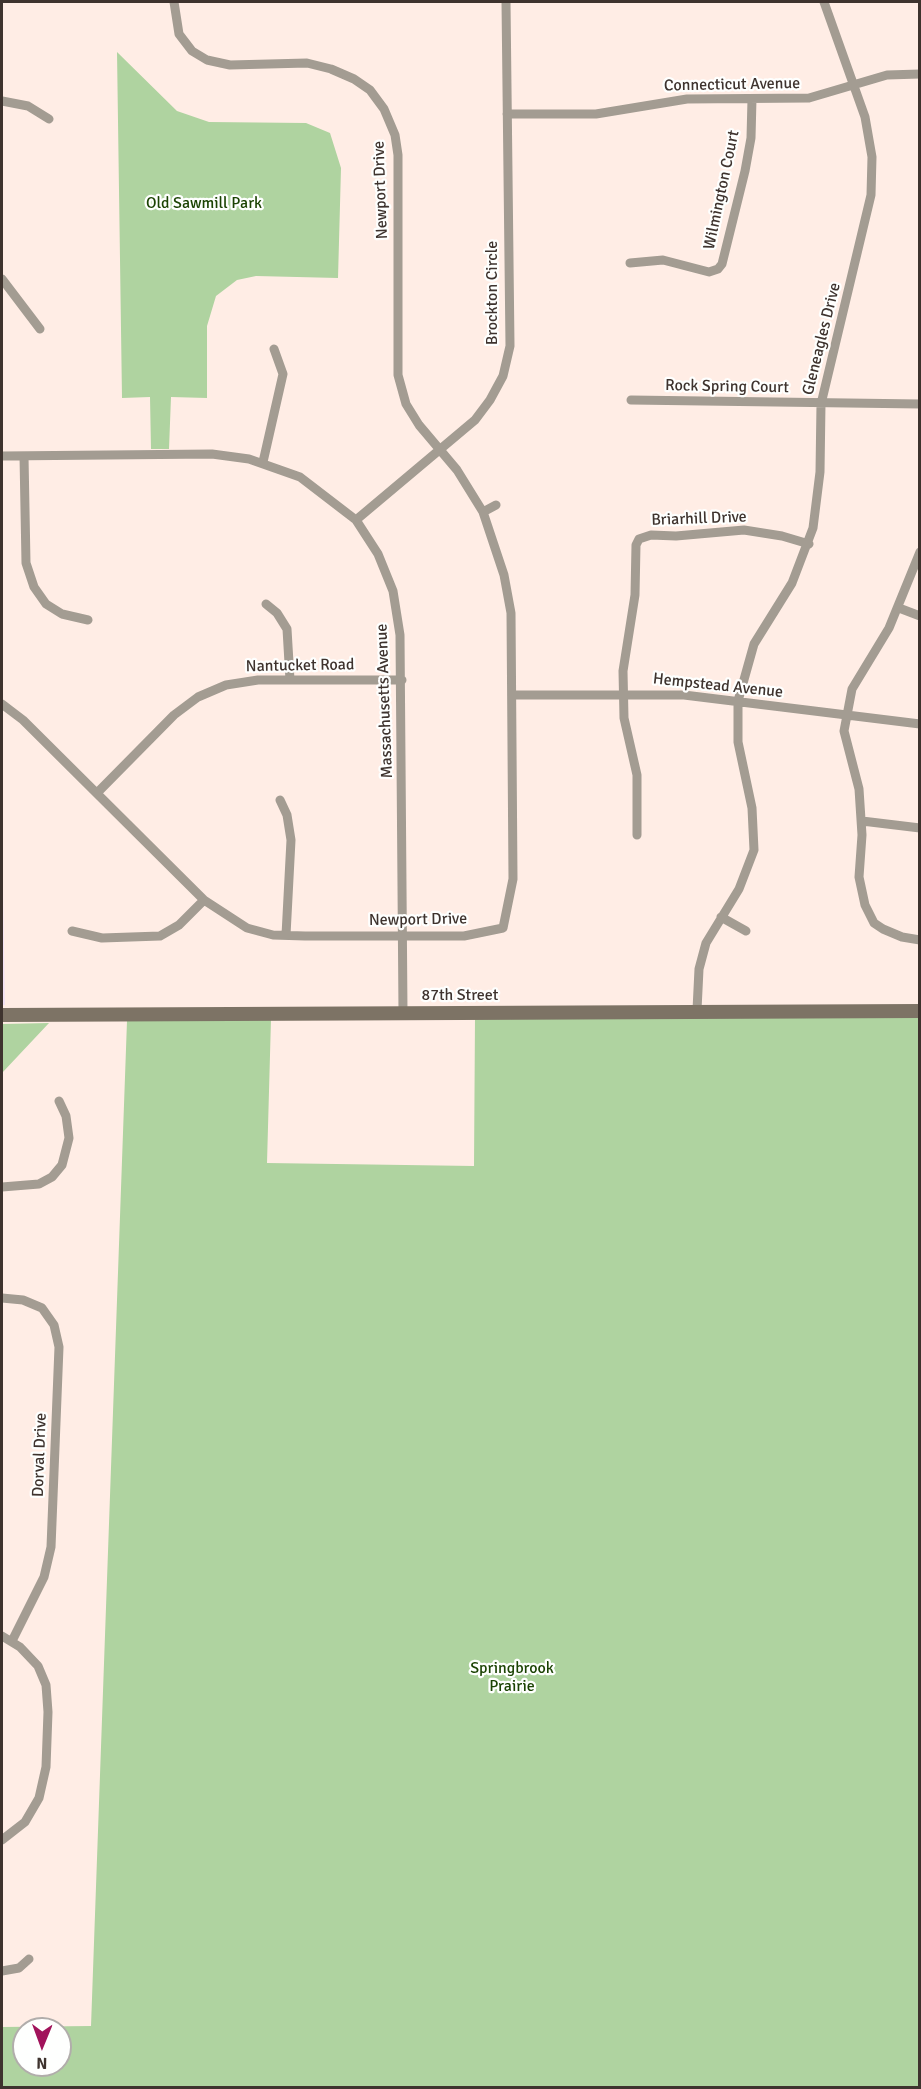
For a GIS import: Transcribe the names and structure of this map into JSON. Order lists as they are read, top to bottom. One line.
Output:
{"streets":{"street":["Connecticut Avenue","Newport Drive","Wilmington Court","Brockton Circle","Gleneagles Drive","Rock Spring Court","Briarhill Drive","Nantucket Road","Hempstead Avenue","Massachusetts Avenue","87th Street","Dorval Drive"]},"crossings":[["Connecticut Avenue","Wilmington Court"],["Connecticut Avenue","Brockton Circle"],["Connecticut Avenue","Gleneagles Drive"],["Newport Drive","Brockton Circle"],["Newport Drive","Nantucket Road"],["Newport Drive","Hempstead Avenue"],["Newport Drive","Massachusetts Avenue"],["Brockton Circle","Massachusetts Avenue"],["Gleneagles Drive","Rock Spring Court"],["Gleneagles Drive","Briarhill Drive"],["Gleneagles Drive","Hempstead Avenue"],["Gleneagles Drive","87th Street"],["Briarhill Drive","Hempstead Avenue"],["Nantucket Road","Massachusetts Avenue"],["Massachusetts Avenue","87th Street"]],"parks":["Old Sawmill Park","Springbrook Prairie"],"north":"bottom"}
